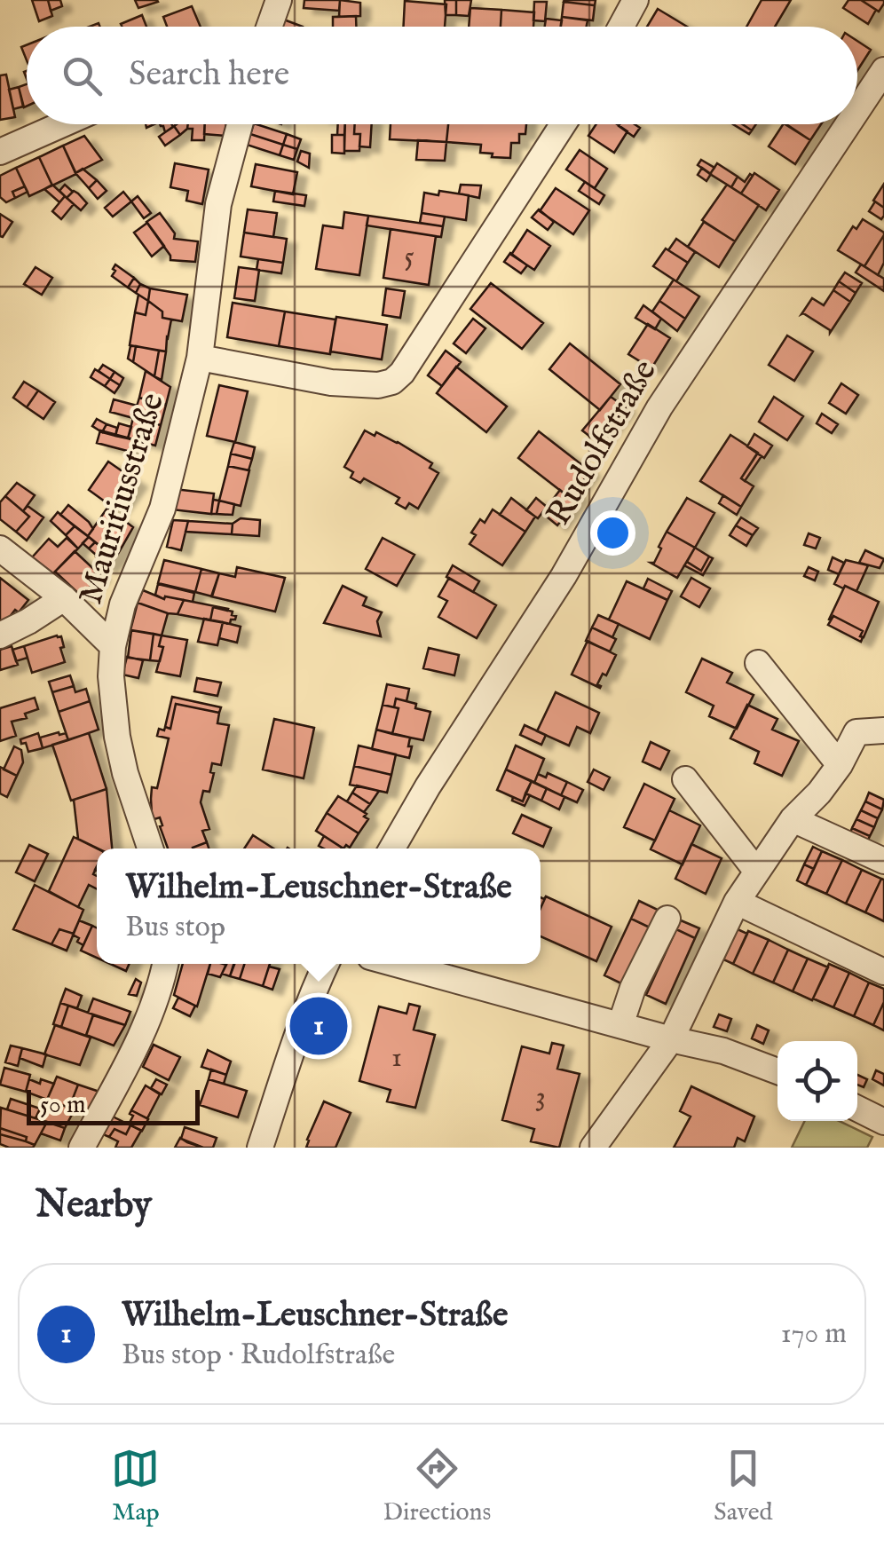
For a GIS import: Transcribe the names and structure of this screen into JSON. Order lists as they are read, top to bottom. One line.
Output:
{"streets":{"street":["Rudolfstraße","Mauritiusstraße"]},"house_numbers":["5","1","3"],"scale_bar":"50 m","page":{"search":"Search here","popup":["Wilhelm-Leuschner-Straße","Bus stop"],"pins":"1","scale":"50 m","heading":"Nearby","list":[{"mark":"1","name":"Wilhelm-Leuschner-Straße","note":"Bus stop · Rudolfstraße","value":"170 m"}],"nav":["Map","Directions","Saved"]}}
